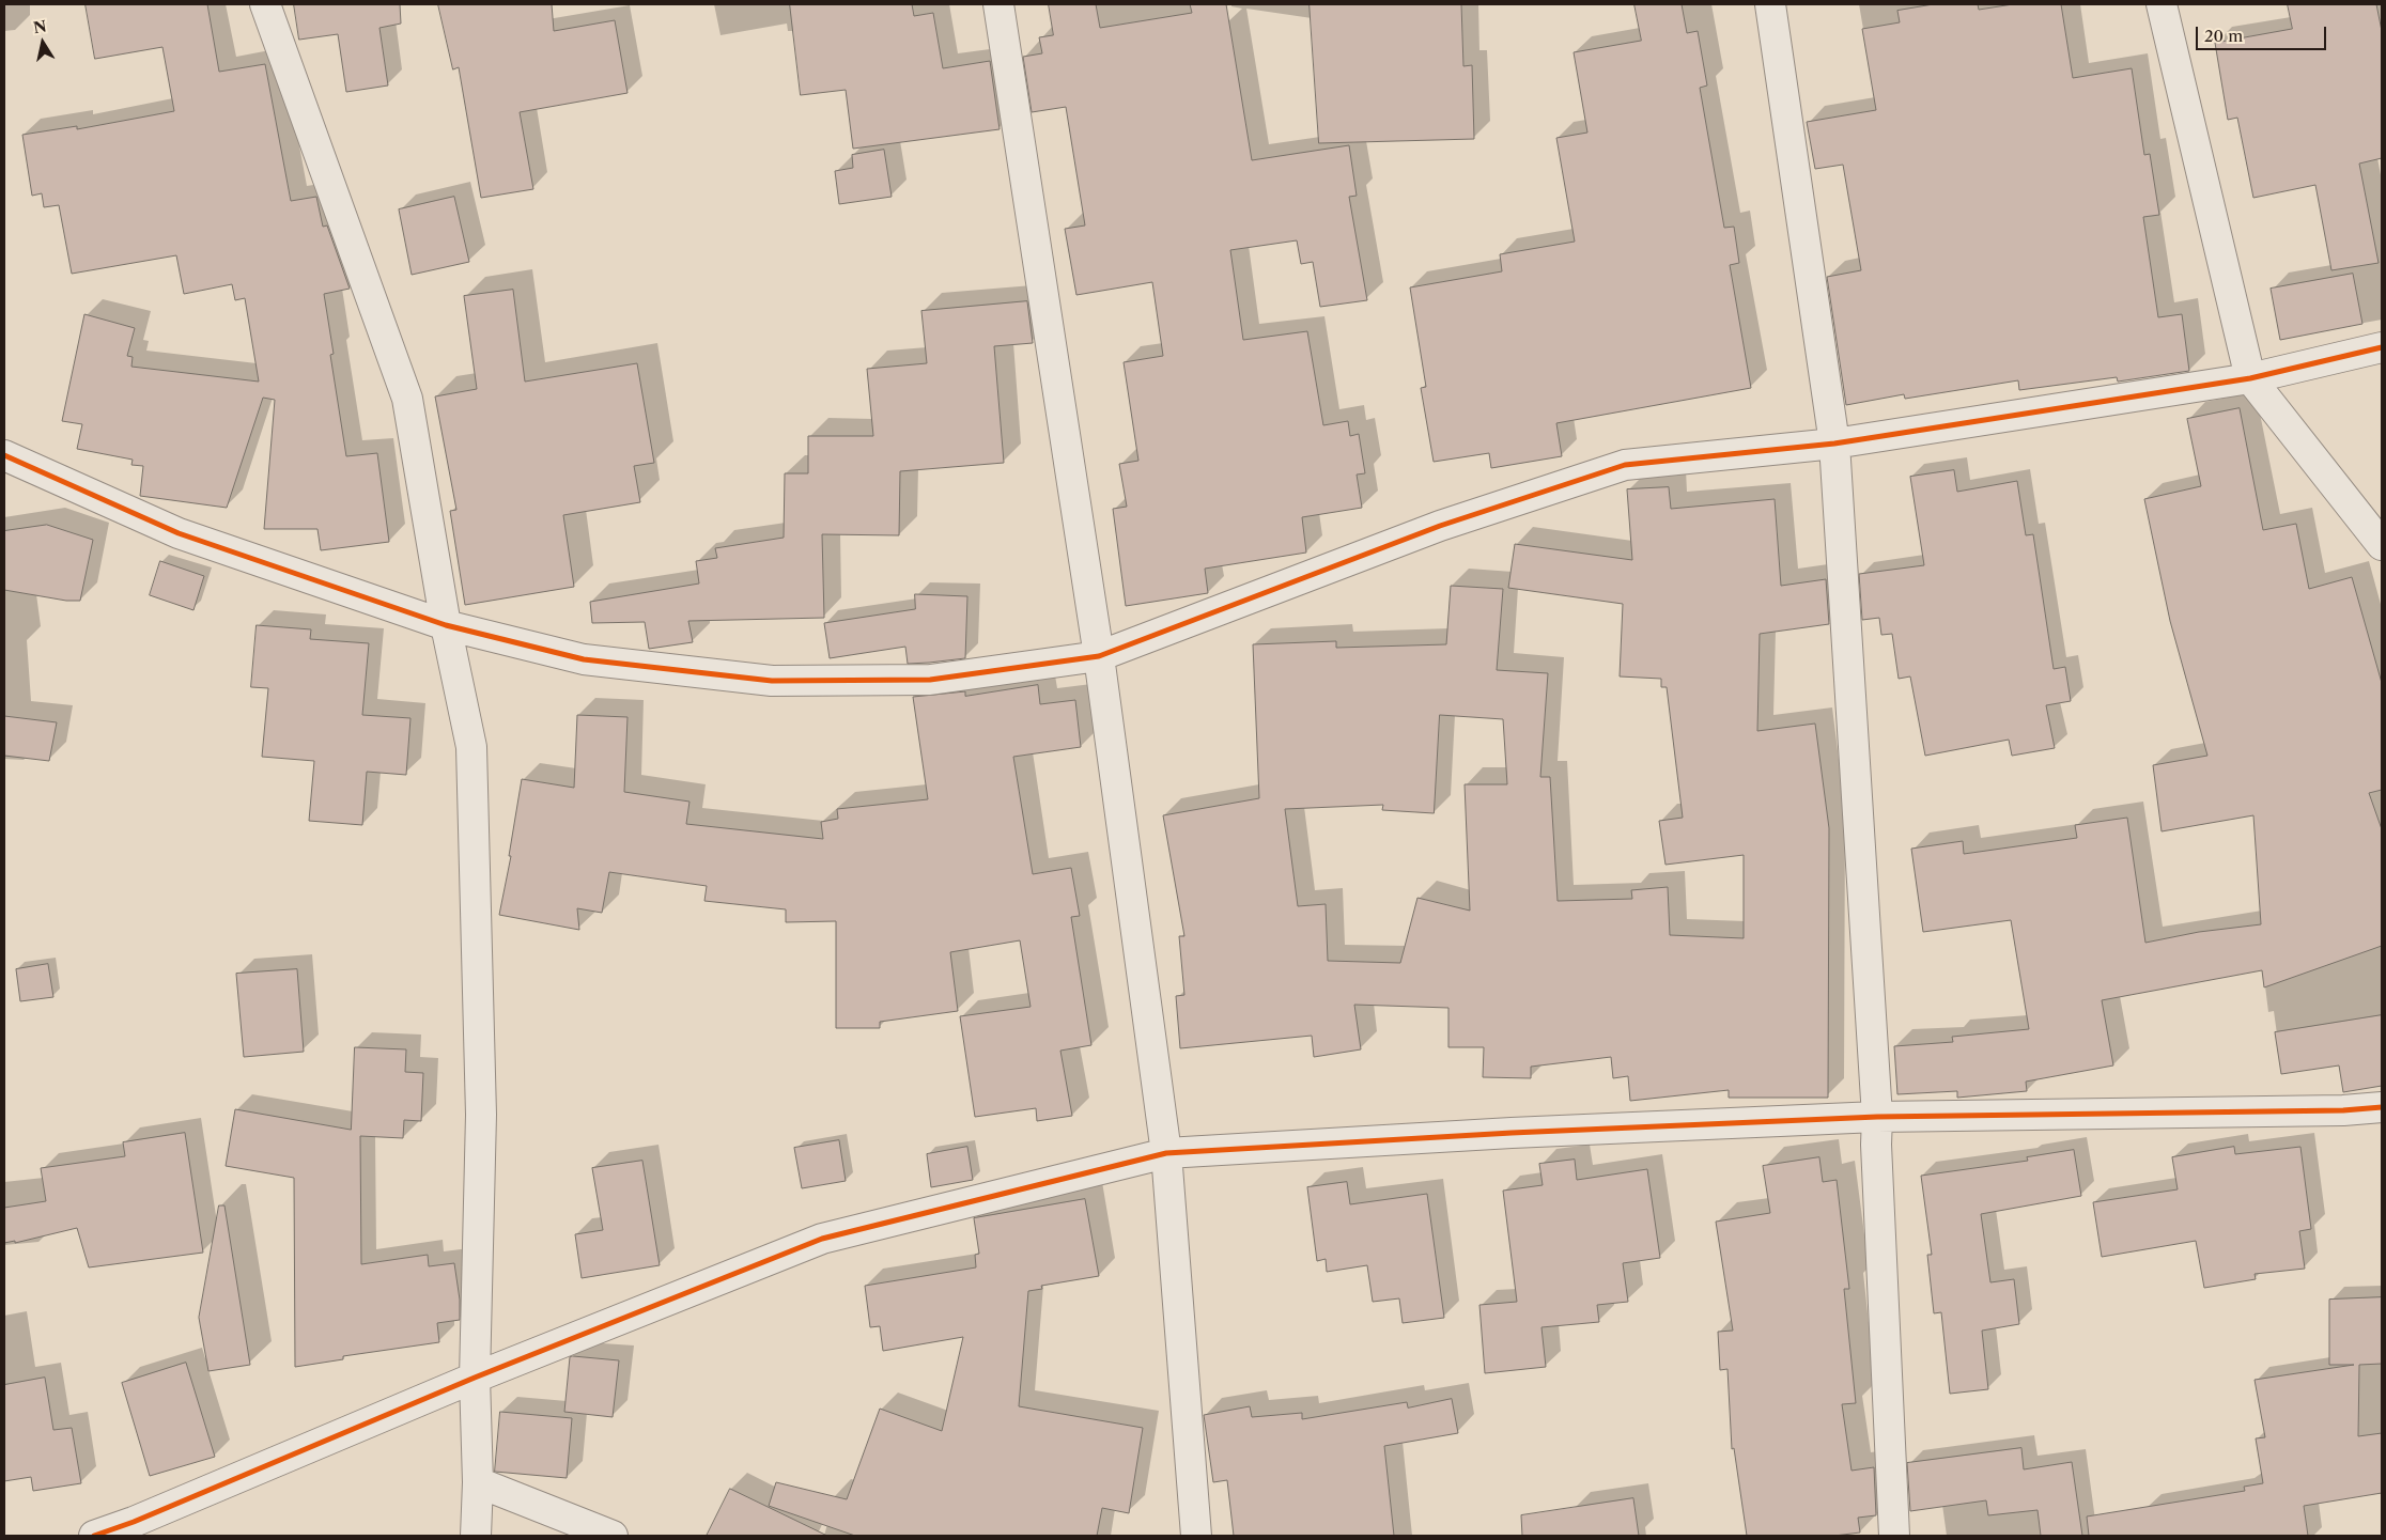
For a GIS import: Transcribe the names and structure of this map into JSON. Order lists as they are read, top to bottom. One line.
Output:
{"scale_bar":"20 m","north":"top"}
